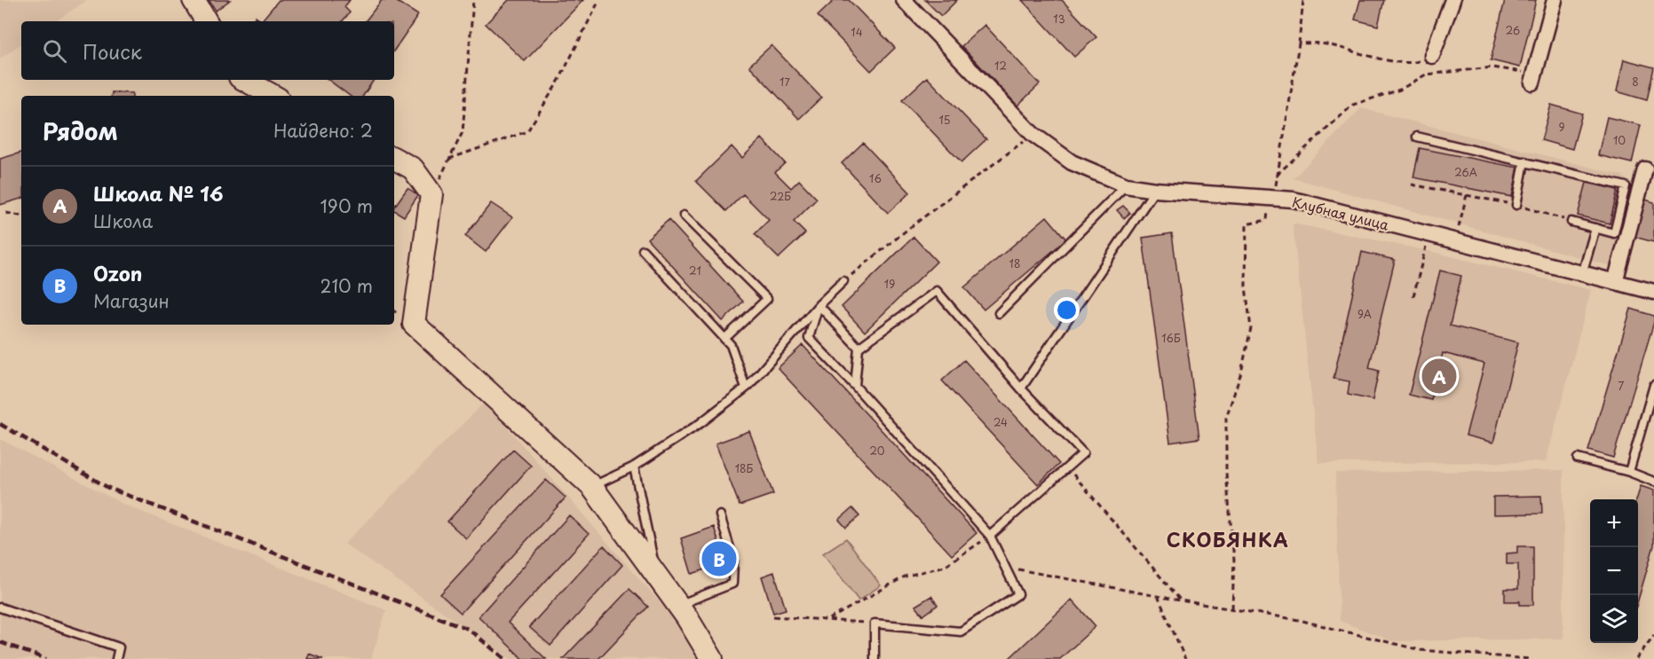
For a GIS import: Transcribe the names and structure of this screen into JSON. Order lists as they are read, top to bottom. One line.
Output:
{"streets":{"street":["Клубная улица"]},"districts":["СКОБЯНКА"],"house_numbers":["13","26","14","12","17","8","15","9","10","26А","16","22Б","18","21","19","9А","16Б","7","24","20","18Б"],"page":{"search":"Поиск","heading":["Рядом","Найдено: 2"],"list":[{"mark":"A","name":"Школа № 16","note":"Школа","value":"190 m"},{"mark":"B","name":"Ozon","note":"Магазин","value":"210 m"}],"pins":["A","B"],"map_buttons":["+","−"]}}
